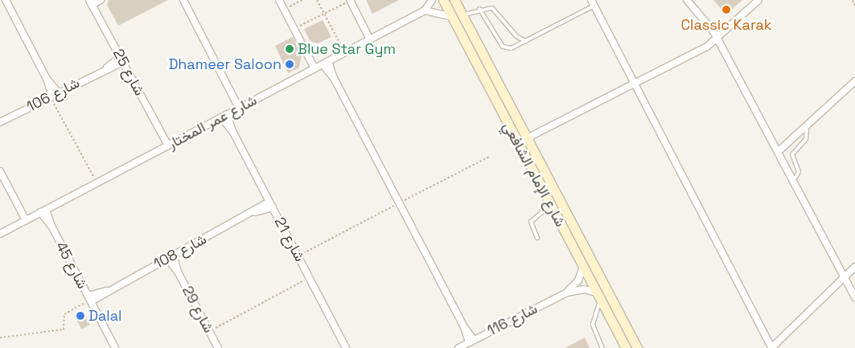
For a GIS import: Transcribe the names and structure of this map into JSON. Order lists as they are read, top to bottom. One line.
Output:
{"streets":{"street":["شارع 25","شارع 106","شارع عمر المختار","شارع الإمام الشافعي","شارع 21","شارع 108","شارع 45","شارع 29","شارع 116"]},"crossings":[["شارع 25","شارع 106"],["شارع 25","شارع عمر المختار"],["شارع عمر المختار","شارع 21"],["شارع عمر المختار","شارع 45"],["شارع الإمام الشافعي","شارع 116"],["شارع 21","شارع 108"],["شارع 108","شارع 45"],["شارع 108","شارع 29"]],"places":["Classic Karak","Blue Star Gym","Dhameer Saloon","Dalal"]}
